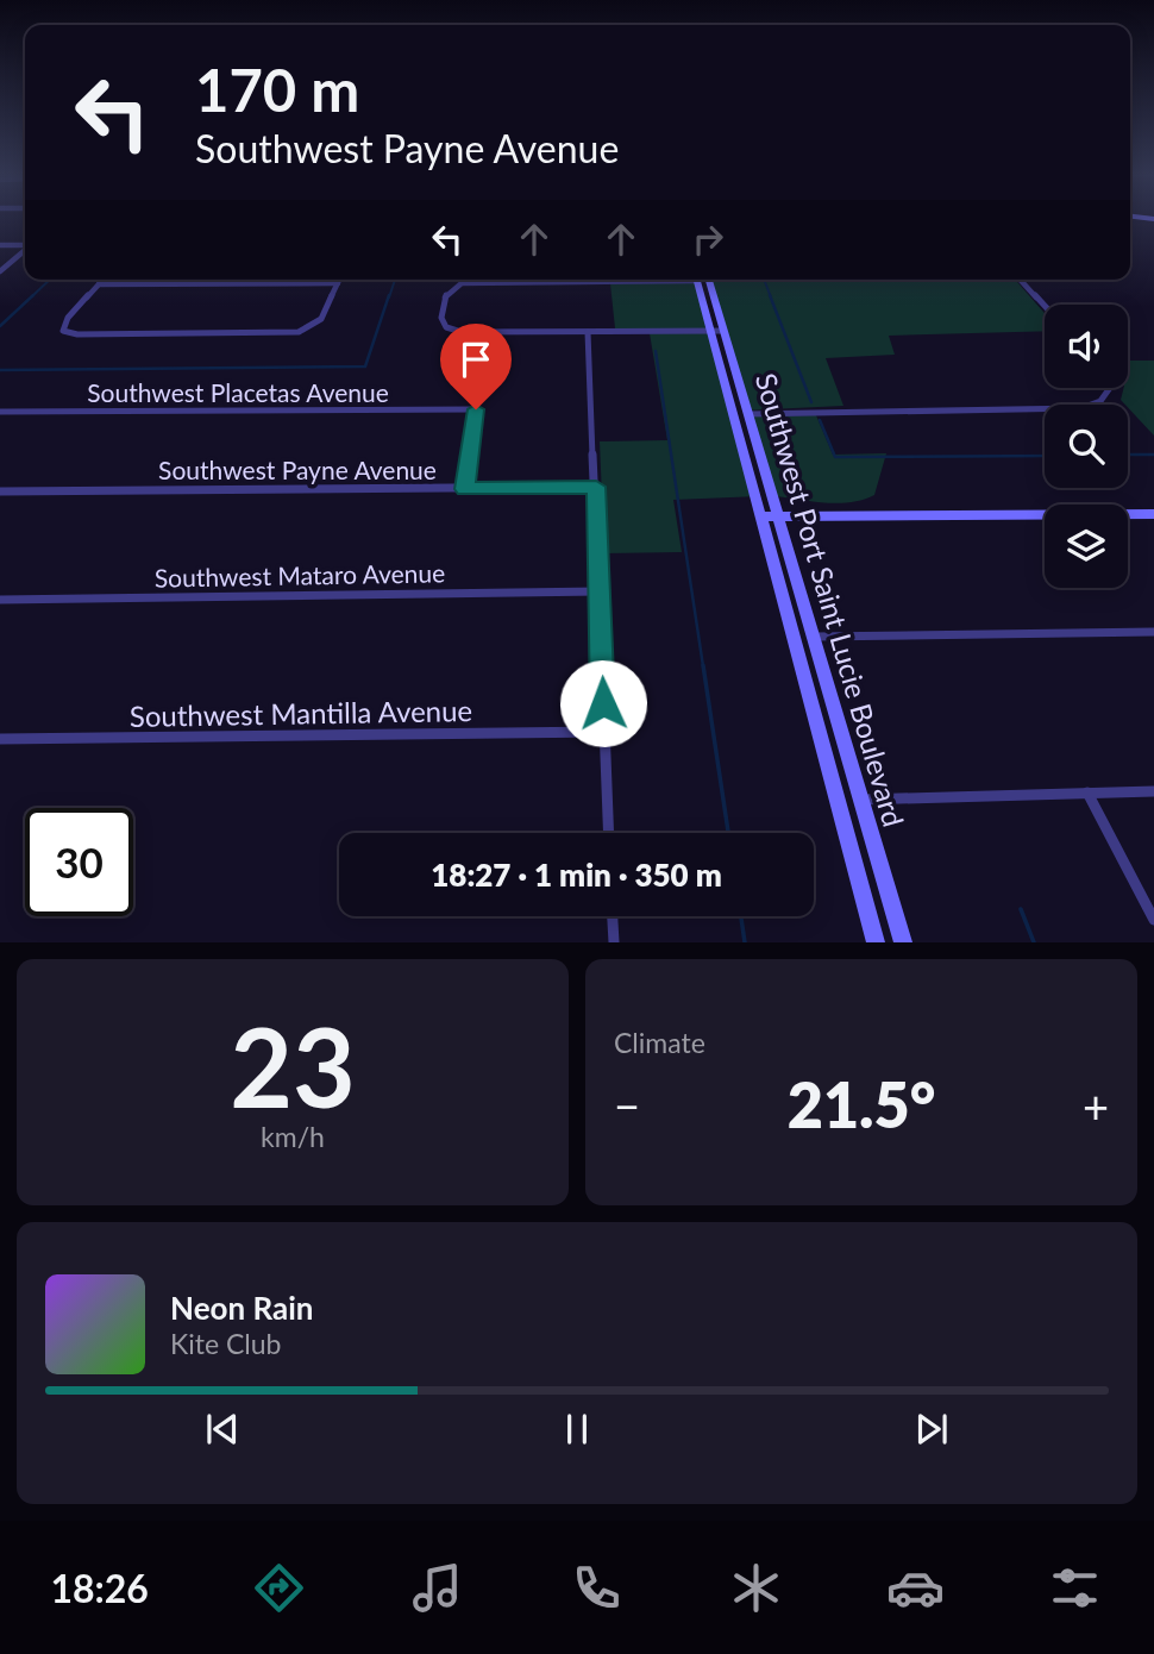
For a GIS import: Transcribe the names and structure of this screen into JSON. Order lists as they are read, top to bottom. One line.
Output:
{"streets":{"main road":["Southwest Port Saint Lucie Boulevard"],"street":["Southwest Placetas Avenue","Southwest Payne Avenue","Southwest Mataro Avenue","Southwest Mantilla Avenue"]},"page":{"turn":["170 m","Southwest Payne Avenue"],"limit":"30","trip":"18:27 · 1 min · 350 m","tile":[["23","km/h"],"Climate"],"heat":["−","21.5°","+"],"song":["Neon Rain","Kite Club"],"tabs":"18:26"}}
